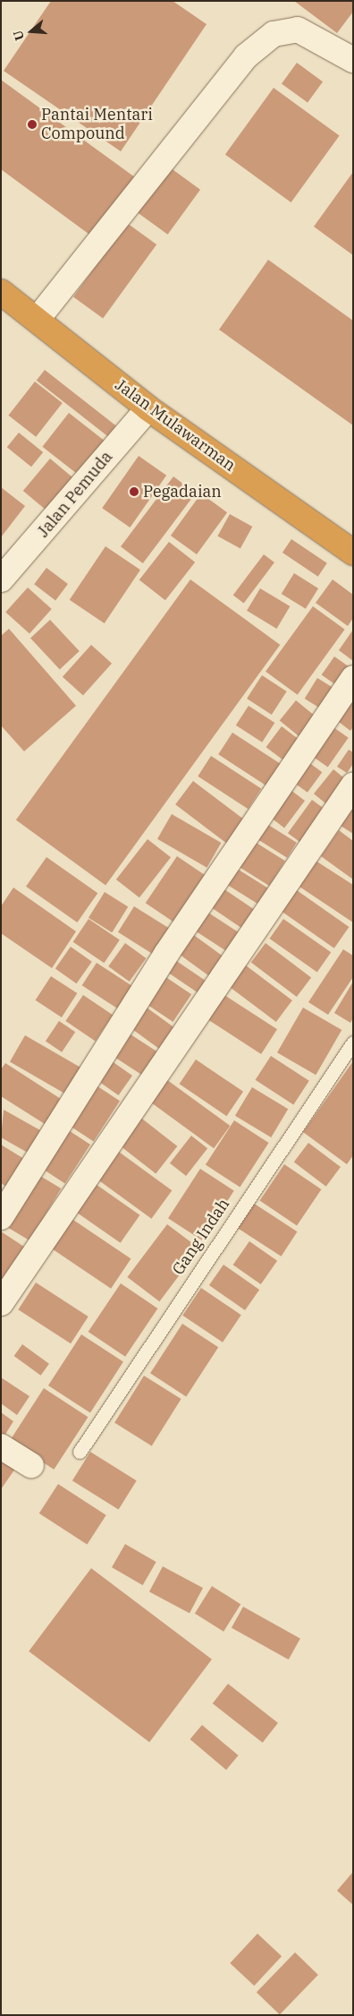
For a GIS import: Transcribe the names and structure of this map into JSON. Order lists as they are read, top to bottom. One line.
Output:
{"streets":{"highway":["Jalan Mulawarman"],"street":["Jalan Pemuda"],"lane":["Gang Indah"]},"crossings":[["Jalan Mulawarman","Jalan Pemuda"]],"places":["Pantai Mentari Compound","Pegadaian"],"north":"left"}
